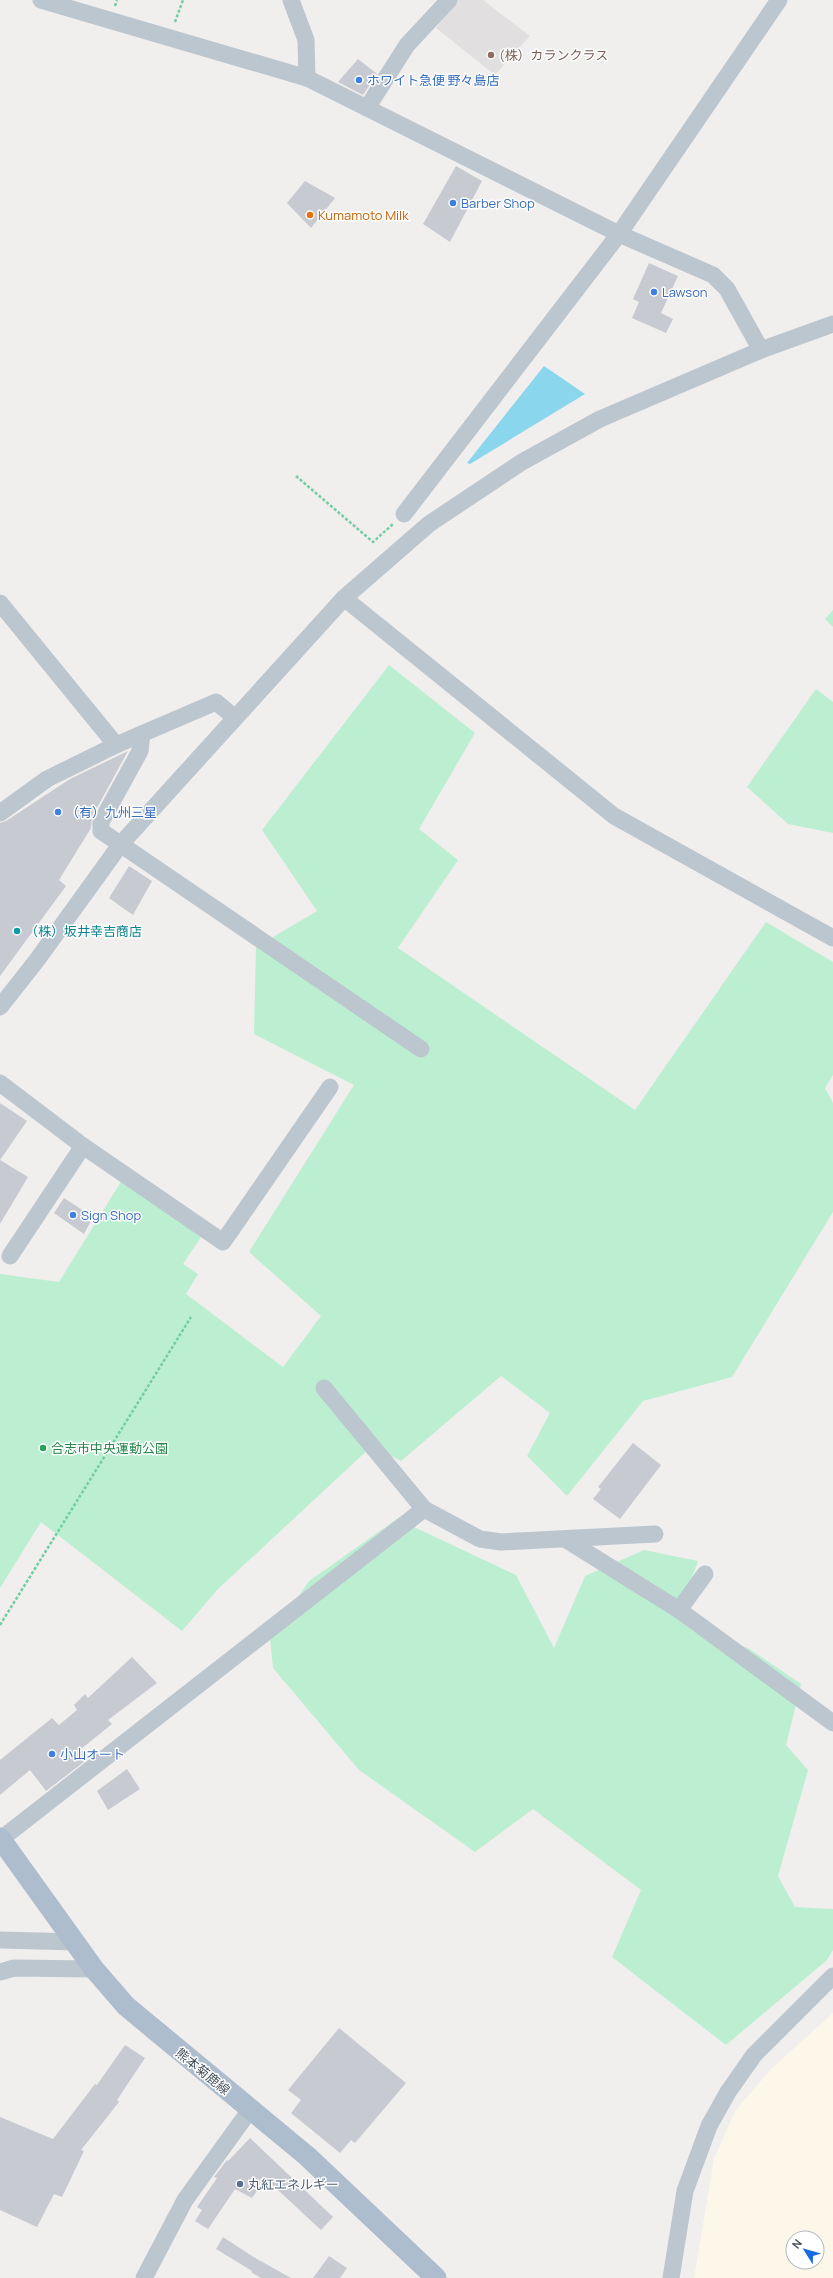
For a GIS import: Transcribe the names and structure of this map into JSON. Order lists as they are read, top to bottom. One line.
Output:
{"streets":{"main road":["熊本菊鹿線"]},"places":["(株）カランクラス","ホワイト急便 野々島店","Barber Shop","Kumamoto Milk","Lawson","（有）九州三星","（株）坂井幸吉商店","Sign Shop","合志市中央運動公園","小山オート","丸紅エネルギー"],"north":"top left"}
